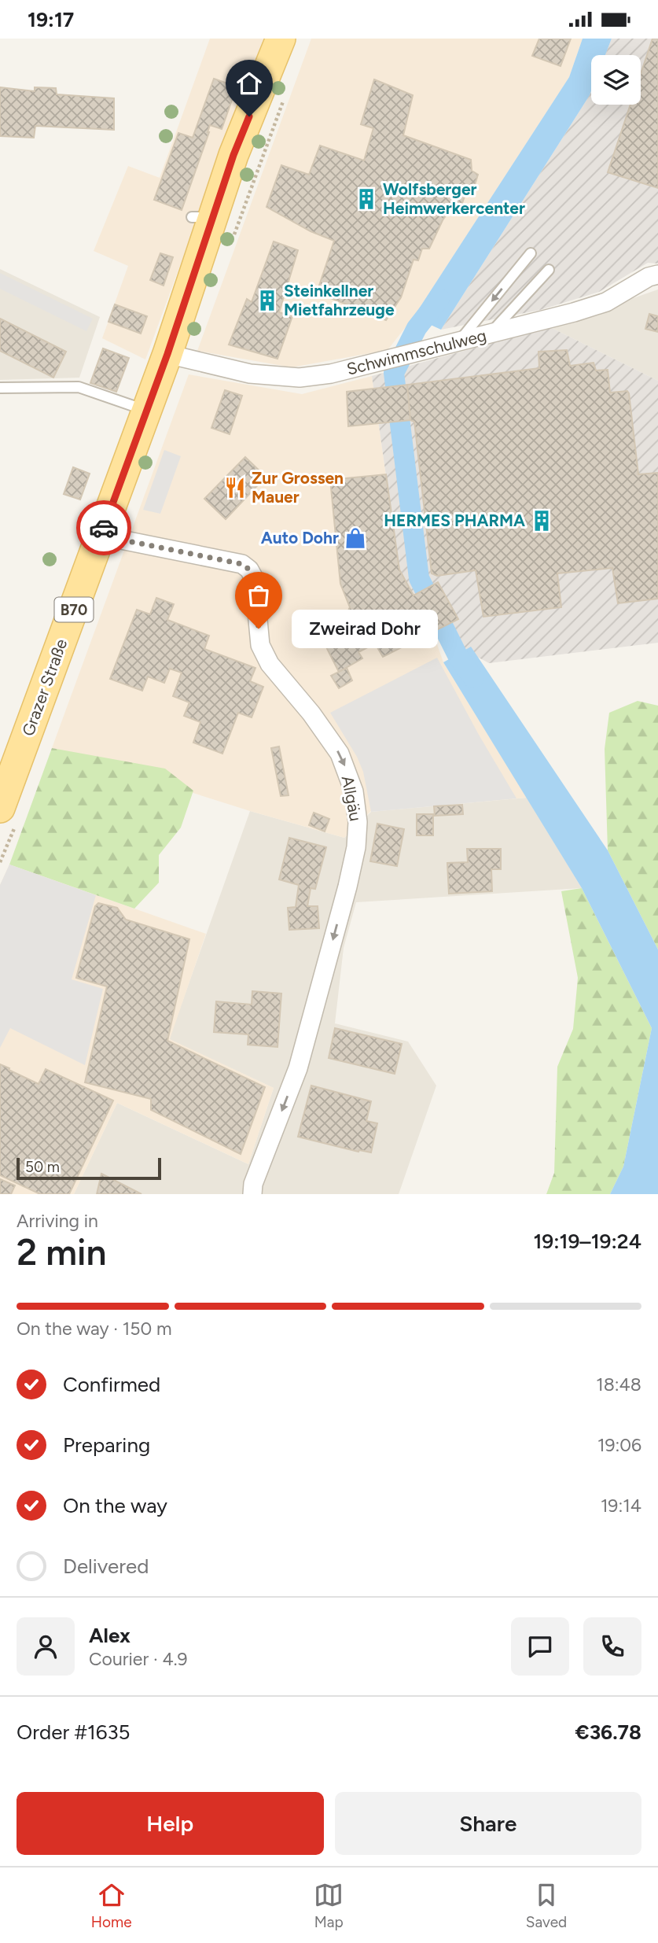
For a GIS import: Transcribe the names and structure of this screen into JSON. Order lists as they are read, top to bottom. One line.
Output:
{"streets":{"main road":["B70","Grazer Straße"],"street":["Schwimmschulweg","Allgäu"]},"crossings":[["Schwimmschulweg","Grazer Straße"],["Grazer Straße","Allgäu"]],"one_way":["Allgäu"],"places":{"building":["Wolfsberger Heimwerkercenter","Steinkellner Mietfahrzeuge","HERMES PHARMA"],"restaurant":["Zur Grossen Mauer"],"shop":["Auto Dohr"],"other":["Zweirad Dohr"]},"scale_bar":"50 m","page":{"status":"19:17","bubble":"Zweirad Dohr","scale":"50 m","heading":["2 min","Arriving in","19:19–19:24"],"panel":["Alex","Courier · 4.9","Order #1635","€36.78"],"bar":"On the way · 150 m","list":[["Confirmed","18:48"],["Preparing","19:06"],["On the way","19:14"],"Delivered"],"buttons":["Help","Share"],"tabs":["Home","Map","Saved"]}}
